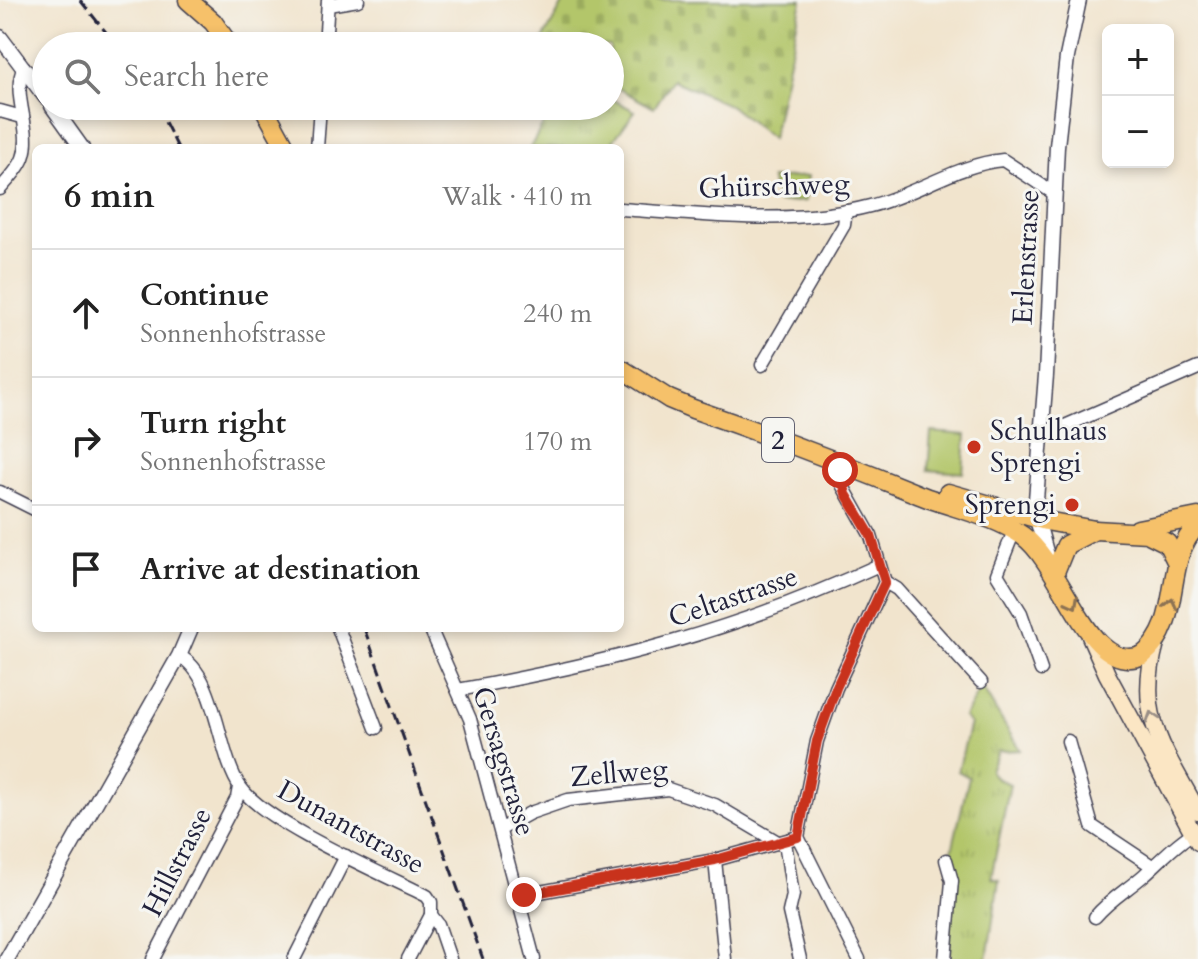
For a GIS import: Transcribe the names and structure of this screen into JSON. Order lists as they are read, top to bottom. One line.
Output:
{"streets":{"main road":["2"],"street":["Ghürschweg","Erlenstrasse","Celtastrasse","Gersagstrasse","Zellweg","Dunantstrasse","Hillstrasse"]},"crossings":[["Ghürschweg","Erlenstrasse"],["Erlenstrasse","2"],["Celtastrasse","Gersagstrasse"],["Gersagstrasse","Zellweg"],["Dunantstrasse","Hillstrasse"]],"places":["Schulhaus Sprengi","Sprengi"],"page":{"map_buttons":["+","−"],"search":"Search here","heading":["6 min","Walk · 410 m"],"list":[["Continue","Sonnenhofstrasse","240 m"],["Turn right","Sonnenhofstrasse","170 m"],"Arrive at destination"]}}
